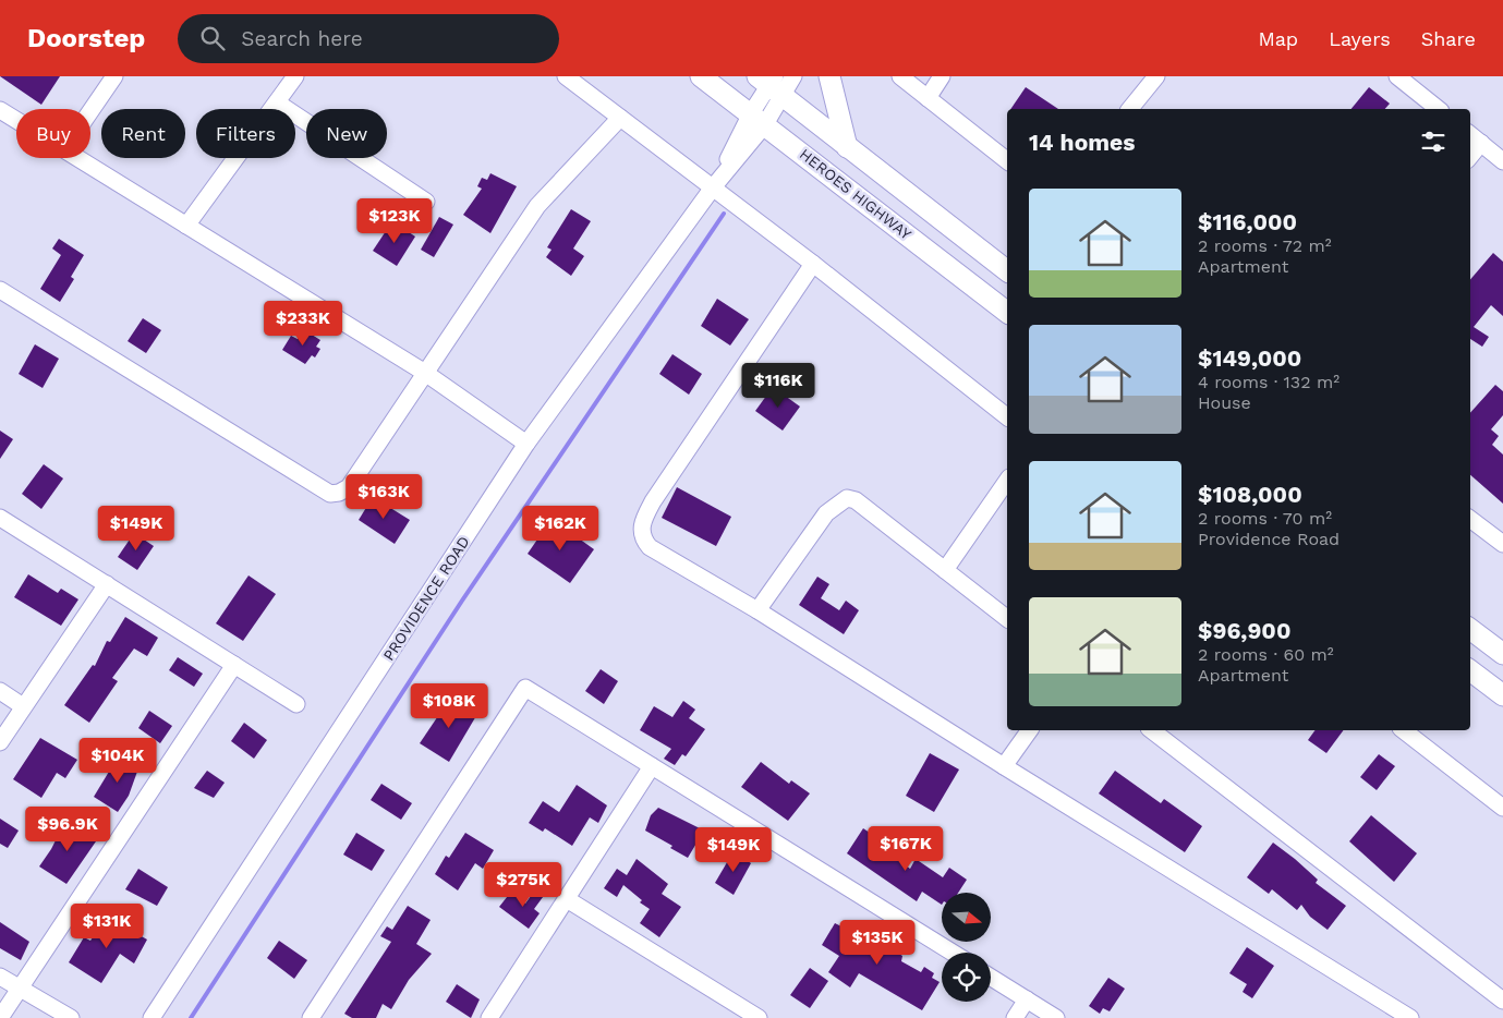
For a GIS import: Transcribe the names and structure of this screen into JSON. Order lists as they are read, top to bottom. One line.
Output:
{"streets":{"main road":["HEROES HIGHWAY"],"street":["PROVIDENCE ROAD"]},"crossings":[["HEROES HIGHWAY","PROVIDENCE ROAD"]],"north":"right","page":{"header":"Doorstep","search":"Search here","nav":["Map","Layers","Share"],"chip":["Buy","Rent","Filters","New"],"heading":"14 homes","list":[{"name":"$116,000","note":"2 rooms · 72 m² · Apartment"},{"name":"$149,000","note":"4 rooms · 132 m² · House"},{"name":"$108,000","note":"2 rooms · 70 m² · Providence Road"},{"name":"$96,900","note":"2 rooms · 60 m² · Apartment"}],"price":["$123K","$233K","$116K","$163K","$149K","$162K","$108K","$104K","$96.9K","$167K","$149K","$275K","$131K","$135K"]}}
